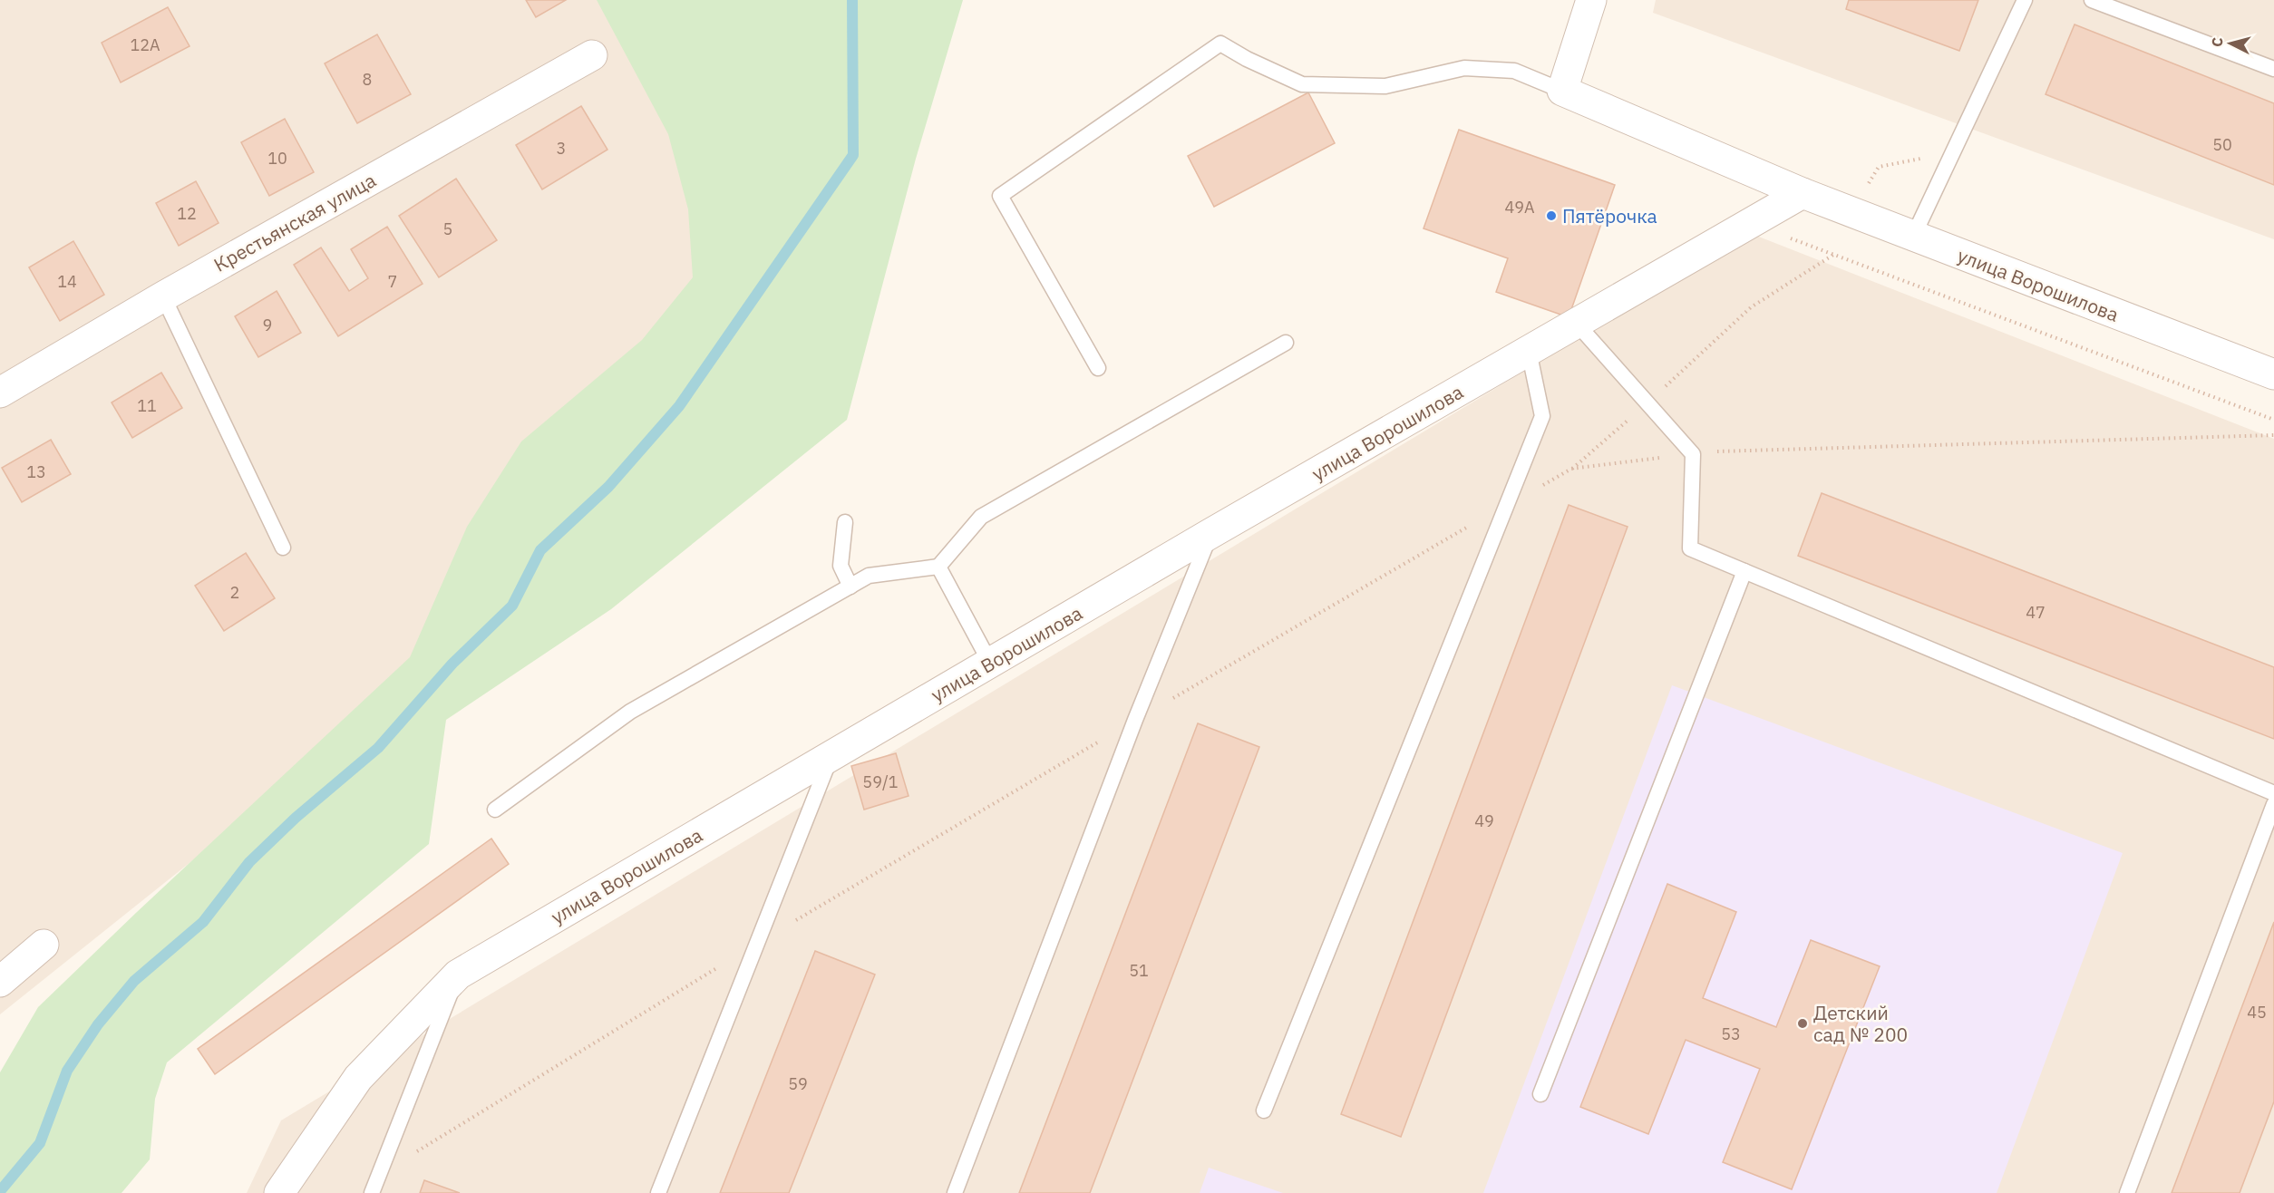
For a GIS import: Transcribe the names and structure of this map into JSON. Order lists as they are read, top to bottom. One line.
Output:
{"streets":{"street":["Крестьянская улица","улица Ворошилова"]},"places":["Пятёрочка","Детский сад № 200"],"house_numbers":["12А","8","50","3","10","49А","12","5","14","7","9","11","13","2","47","59/1","49","51","45","53","59"],"north":"left"}
